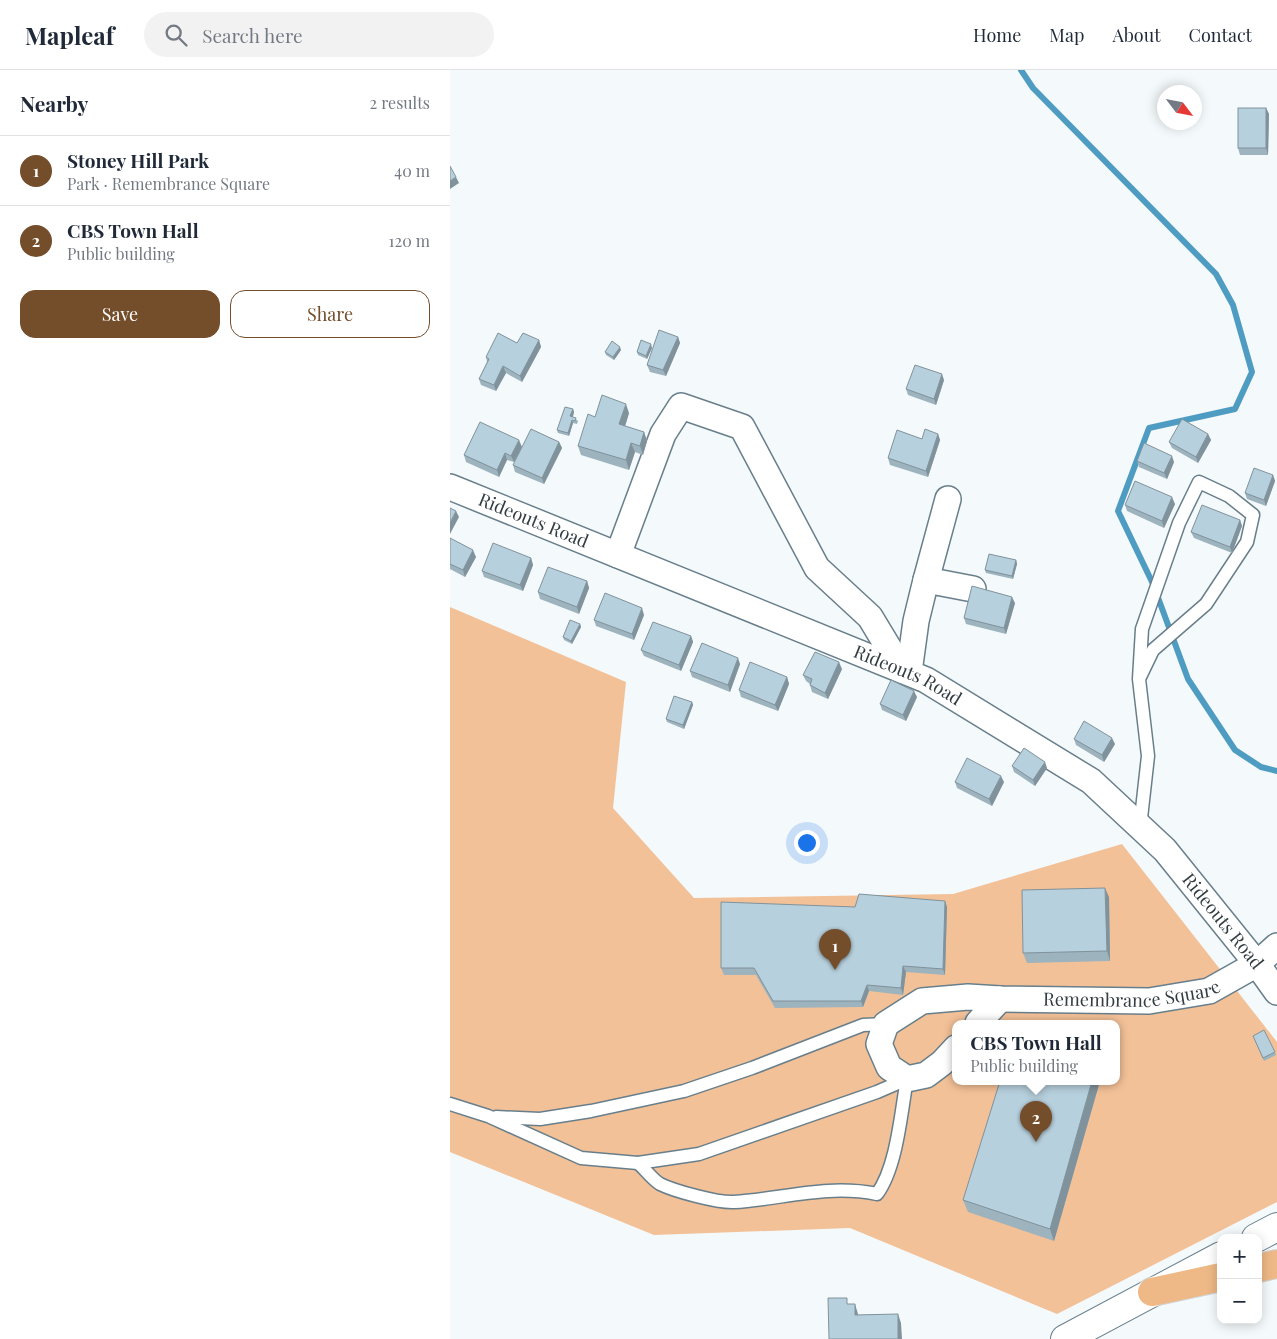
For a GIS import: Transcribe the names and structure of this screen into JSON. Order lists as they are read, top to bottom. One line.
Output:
{"streets":{"street":["Rideouts Road","Remembrance Square"]},"crossings":[["Rideouts Road","Remembrance Square"]],"north":"bottom right","page":{"header":"Mapleaf","search":"Search here","nav":["Home","Map","About","Contact"],"heading":["Nearby","2 results"],"list":[{"mark":"1","name":"Stoney Hill Park","note":"Park · Remembrance Square","value":"40 m"},{"mark":"2","name":"CBS Town Hall","note":"Public building","value":"120 m"}],"buttons":["Save","Share"],"pins":["1","2"],"popup":["CBS Town Hall","Public building"],"map_buttons":["+","−"]}}
